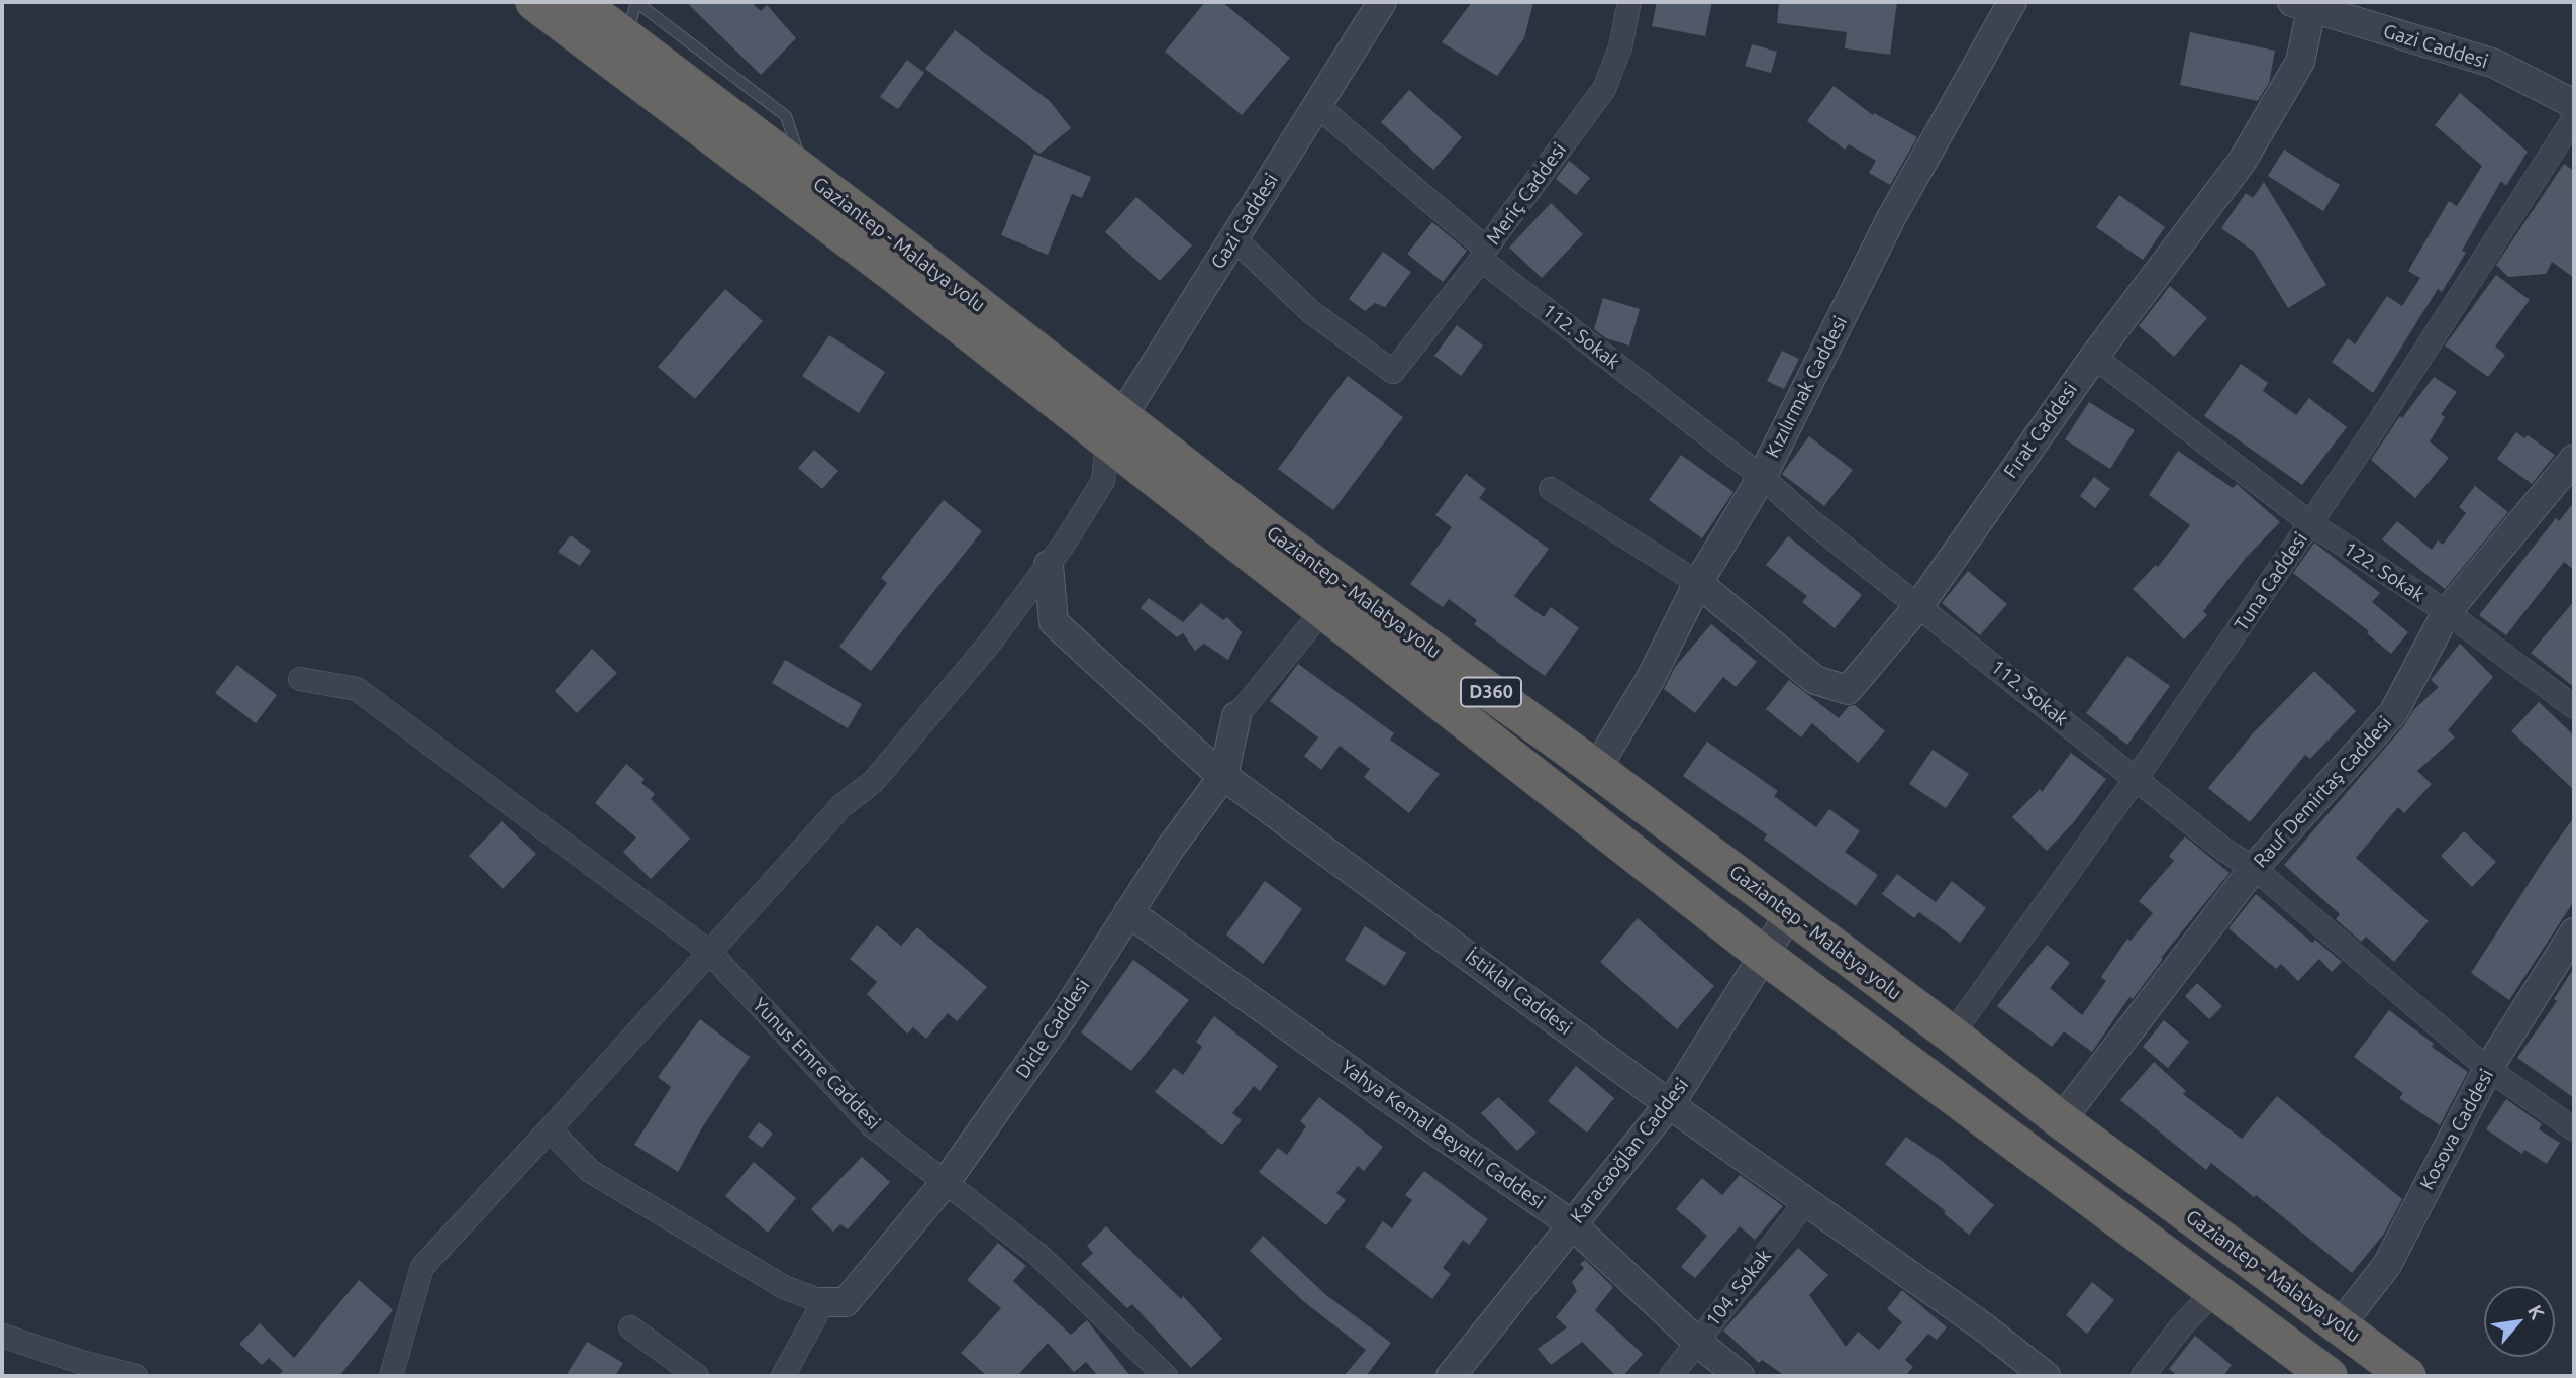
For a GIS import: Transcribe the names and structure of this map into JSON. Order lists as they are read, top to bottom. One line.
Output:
{"streets":{"highway":["Gaziantep - Malatya yolu","D360"],"street":["Gazi Caddesi","Meriç Caddesi","112. Sokak","Kızılırmak Caddesi","Fırat Caddesi","122. Sokak","Tuna Caddesi","Rauf Demirtaş Caddesi","İstiklal Caddesi","Dicle Caddesi","Yunus Emre Caddesi","Kosova Caddesi","Yahya Kemal Beyatlı Caddesi","Karacaoğlan Caddesi","104. Sokak"]},"crossings":[["Gazi Caddesi","Meriç Caddesi"],["Gazi Caddesi","Gaziantep - Malatya yolu"],["Gazi Caddesi","112. Sokak"],["Gazi Caddesi","Fırat Caddesi"],["Meriç Caddesi","112. Sokak"],["Gaziantep - Malatya yolu","Kızılırmak Caddesi"],["Gaziantep - Malatya yolu","Tuna Caddesi"],["Gaziantep - Malatya yolu","Rauf Demirtaş Caddesi"],["Gaziantep - Malatya yolu","Kosova Caddesi"],["Gaziantep - Malatya yolu","Karacaoğlan Caddesi"],["112. Sokak","Kızılırmak Caddesi"],["112. Sokak","Fırat Caddesi"],["112. Sokak","Tuna Caddesi"],["112. Sokak","Rauf Demirtaş Caddesi"],["112. Sokak","Kosova Caddesi"],["Kızılırmak Caddesi","Fırat Caddesi"],["Fırat Caddesi","122. Sokak"],["122. Sokak","Tuna Caddesi"],["122. Sokak","Rauf Demirtaş Caddesi"],["İstiklal Caddesi","Dicle Caddesi"],["İstiklal Caddesi","Karacaoğlan Caddesi"],["İstiklal Caddesi","104. Sokak"],["Dicle Caddesi","Yunus Emre Caddesi"],["Dicle Caddesi","Yahya Kemal Beyatlı Caddesi"],["Yahya Kemal Beyatlı Caddesi","Karacaoğlan Caddesi"],["Yahya Kemal Beyatlı Caddesi","104. Sokak"]],"north":"top right"}
